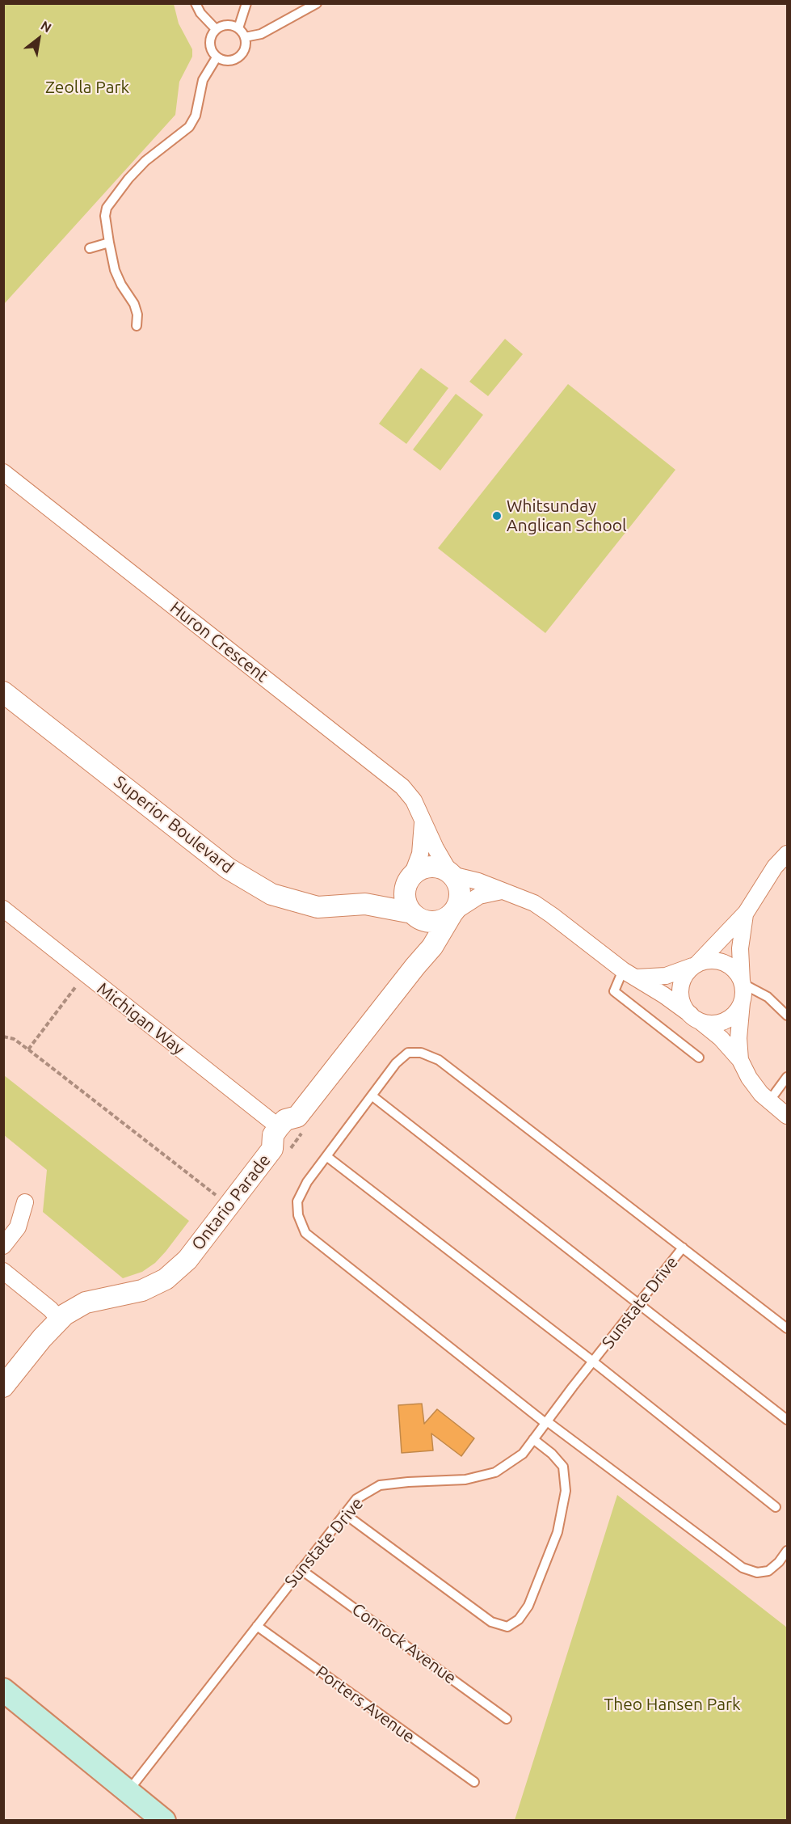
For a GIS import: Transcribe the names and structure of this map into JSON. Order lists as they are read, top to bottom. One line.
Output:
{"streets":{"street":["Huron Crescent","Superior Boulevard","Michigan Way","Ontario Parade"],"lane":["Sunstate Drive","Conrock Avenue","Porters Avenue"]},"crossings":[["Huron Crescent","Superior Boulevard"],["Michigan Way","Ontario Parade"],["Sunstate Drive","Conrock Avenue"],["Sunstate Drive","Porters Avenue"]],"parks":["Zeolla Park","Theo Hansen Park"],"places":["Whitsunday Anglican School"],"north":"top right"}
